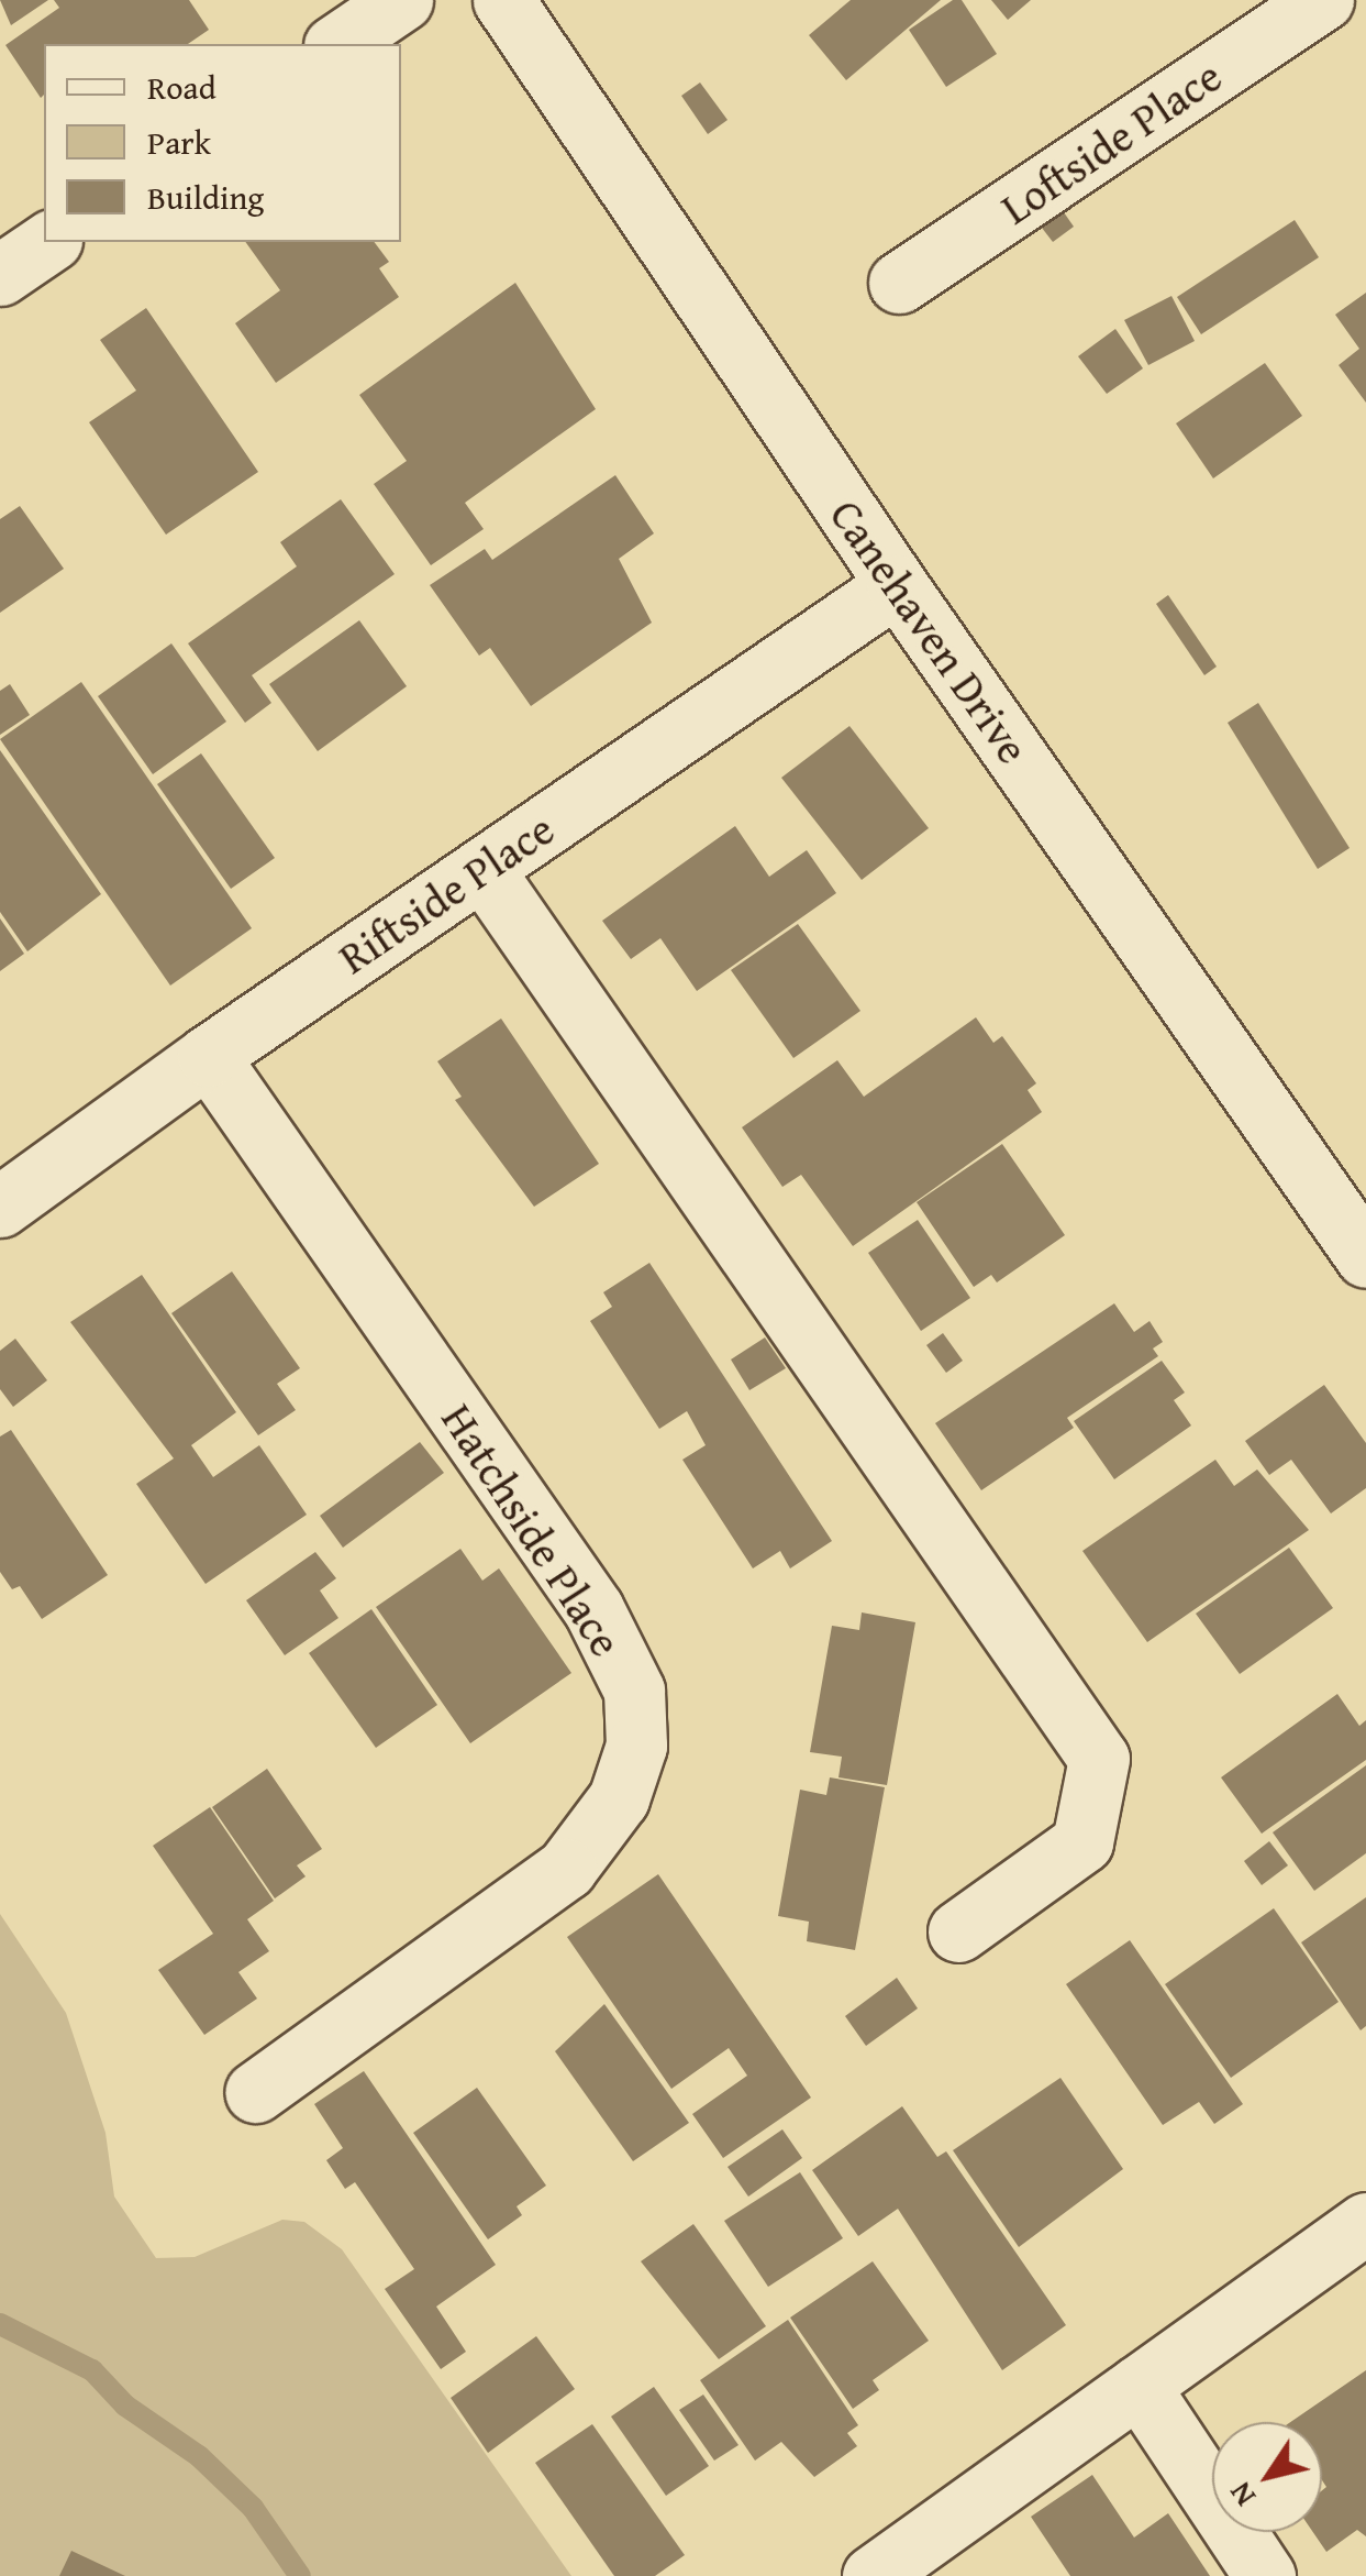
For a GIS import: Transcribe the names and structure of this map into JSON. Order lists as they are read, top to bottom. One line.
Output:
{"streets":{"street":["Loftside Place","Canehaven Drive","Riftside Place","Hatchside Place"]},"crossings":[["Canehaven Drive","Riftside Place"],["Riftside Place","Hatchside Place"]],"legend":["Road","Park","Building"],"north":"bottom left"}
